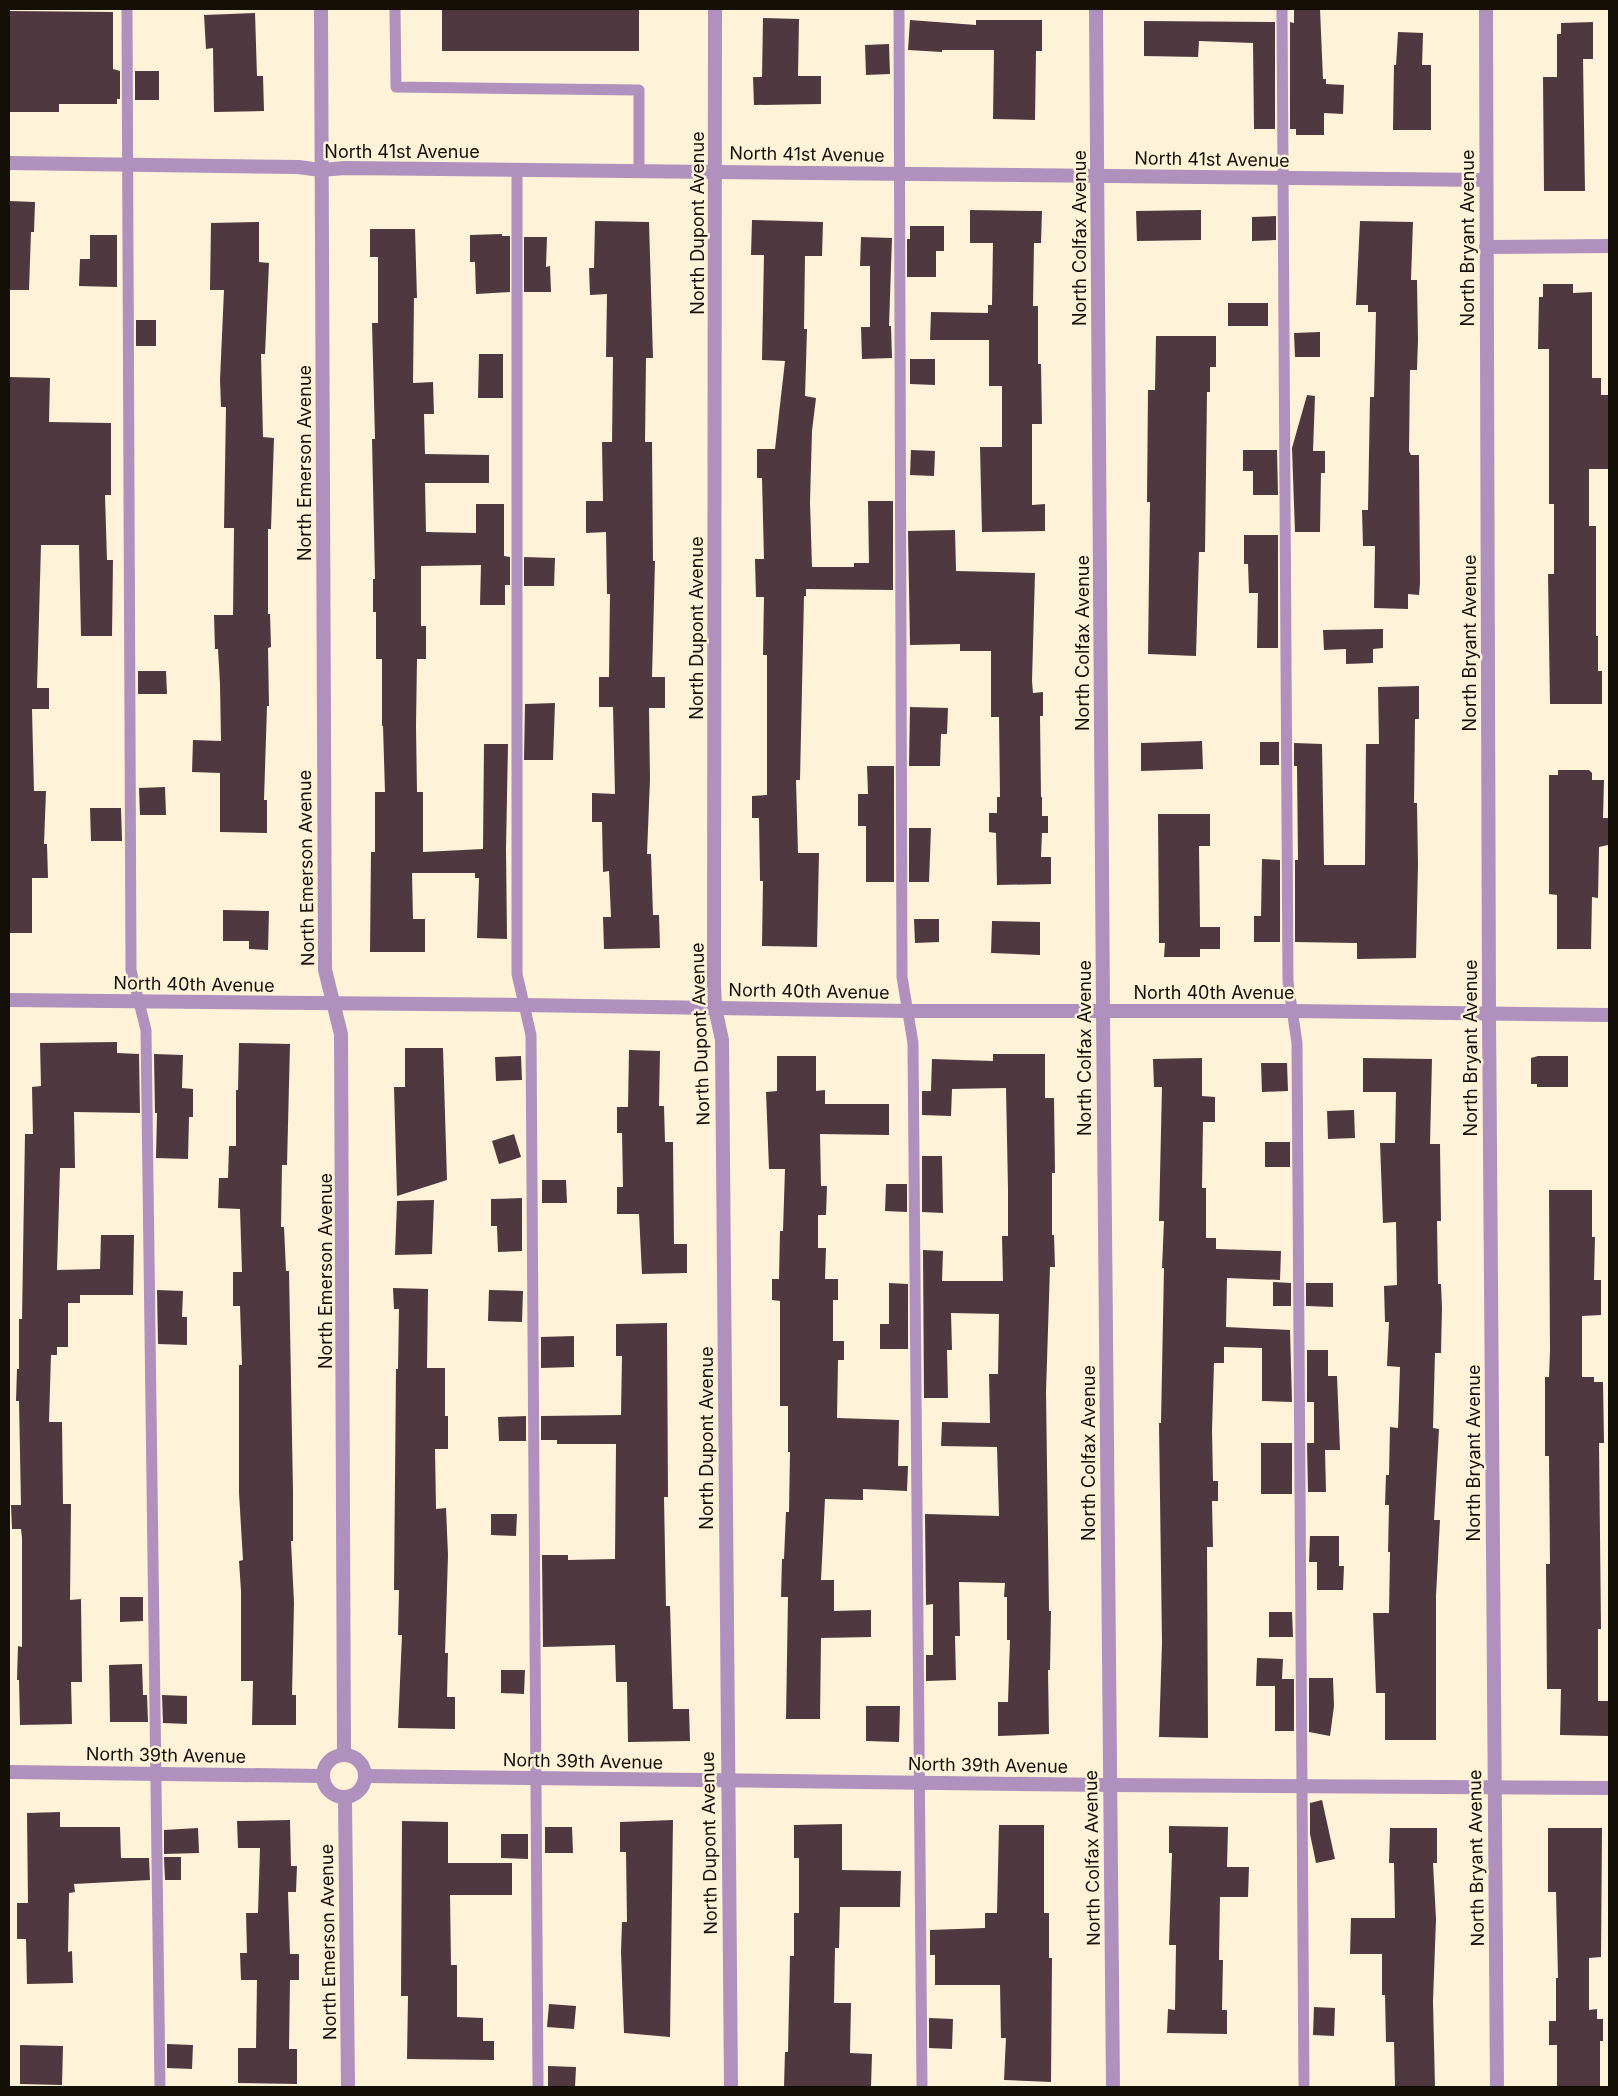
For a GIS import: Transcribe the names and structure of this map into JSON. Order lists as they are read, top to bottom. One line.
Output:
{"streets":{"street":["North 41st Avenue","North Dupont Avenue","North Colfax Avenue","North Bryant Avenue","North Emerson Avenue","North 40th Avenue","North 39th Avenue"]},"crossings":[["North 41st Avenue","North Dupont Avenue"],["North 41st Avenue","North Colfax Avenue"],["North 41st Avenue","North Bryant Avenue"],["North 41st Avenue","North Emerson Avenue"],["North Dupont Avenue","North 40th Avenue"],["North Dupont Avenue","North 39th Avenue"],["North Colfax Avenue","North 40th Avenue"],["North Colfax Avenue","North 39th Avenue"],["North Bryant Avenue","North 40th Avenue"],["North Bryant Avenue","North 39th Avenue"],["North Emerson Avenue","North 40th Avenue"],["North Emerson Avenue","North 39th Avenue"]]}
